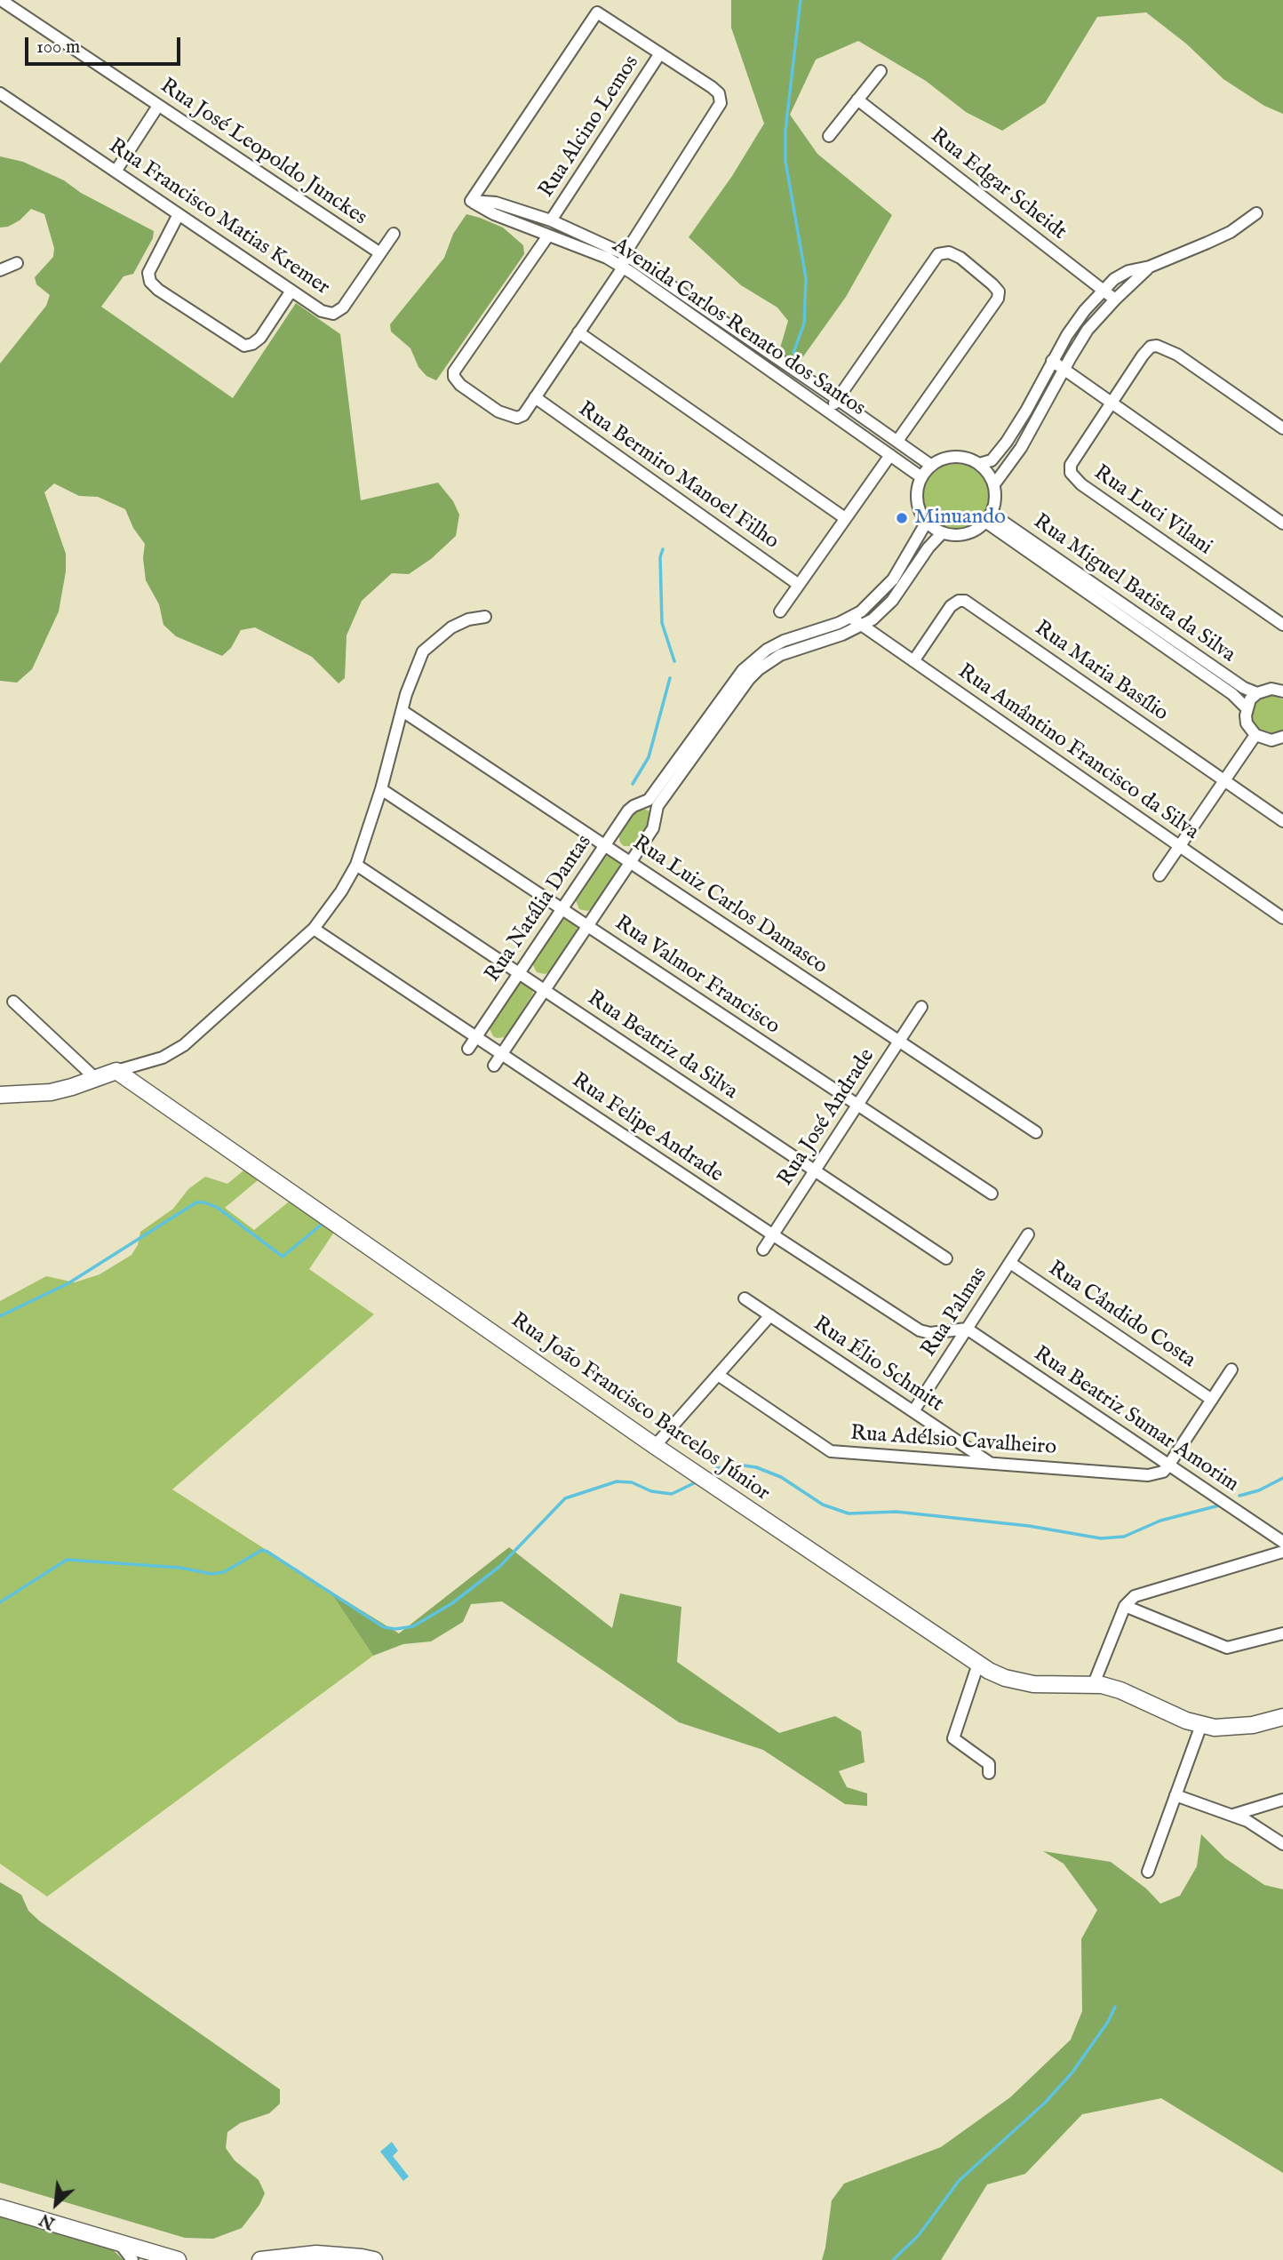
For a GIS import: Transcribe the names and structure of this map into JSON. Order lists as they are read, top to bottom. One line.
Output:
{"streets":{"street":["Rua Alcino Lemos","Rua José Leopoldo Junckes","Rua Edgar Scheidt","Rua Francisco Matias Kremer","Avenida Carlos Renato dos Santos","Rua Bermiro Manoel Filho","Rua Luci Vilani","Rua Miguel Batista da Silva","Rua Maria Basílio","Rua Amântino Francisco da Silva","Rua Luiz Carlos Damasco","Rua Natália Dantas","Rua Valmor Francisco","Rua Beatriz da Silva","Rua José Andrade","Rua Felipe Andrade","Rua Palmas","Rua Cândido Costa","Rua Élio Schmitt","Rua João Francisco Barcelos Júnior","Rua Beatriz Sumar Amorim","Rua Adélsio Cavalheiro"]},"crossings":[["Rua Alcino Lemos","Avenida Carlos Renato dos Santos"],["Rua José Leopoldo Junckes","Rua Francisco Matias Kremer"],["Avenida Carlos Renato dos Santos","Rua Miguel Batista da Silva"],["Rua Maria Basílio","Rua Amântino Francisco da Silva"],["Rua Luiz Carlos Damasco","Rua Natália Dantas"],["Rua Luiz Carlos Damasco","Rua José Andrade"],["Rua Natália Dantas","Rua Valmor Francisco"],["Rua Natália Dantas","Rua Beatriz da Silva"],["Rua Natália Dantas","Rua Felipe Andrade"],["Rua Valmor Francisco","Rua José Andrade"],["Rua Beatriz da Silva","Rua José Andrade"],["Rua José Andrade","Rua Felipe Andrade"],["Rua Felipe Andrade","Rua Palmas"],["Rua Felipe Andrade","Rua Beatriz Sumar Amorim"],["Rua Palmas","Rua Cândido Costa"],["Rua Palmas","Rua Élio Schmitt"],["Rua Palmas","Rua Beatriz Sumar Amorim"],["Rua Élio Schmitt","Rua Adélsio Cavalheiro"],["Rua Beatriz Sumar Amorim","Rua Adélsio Cavalheiro"]],"places":["Minuando"],"scale_bar":"100 m","north":"bottom left"}
